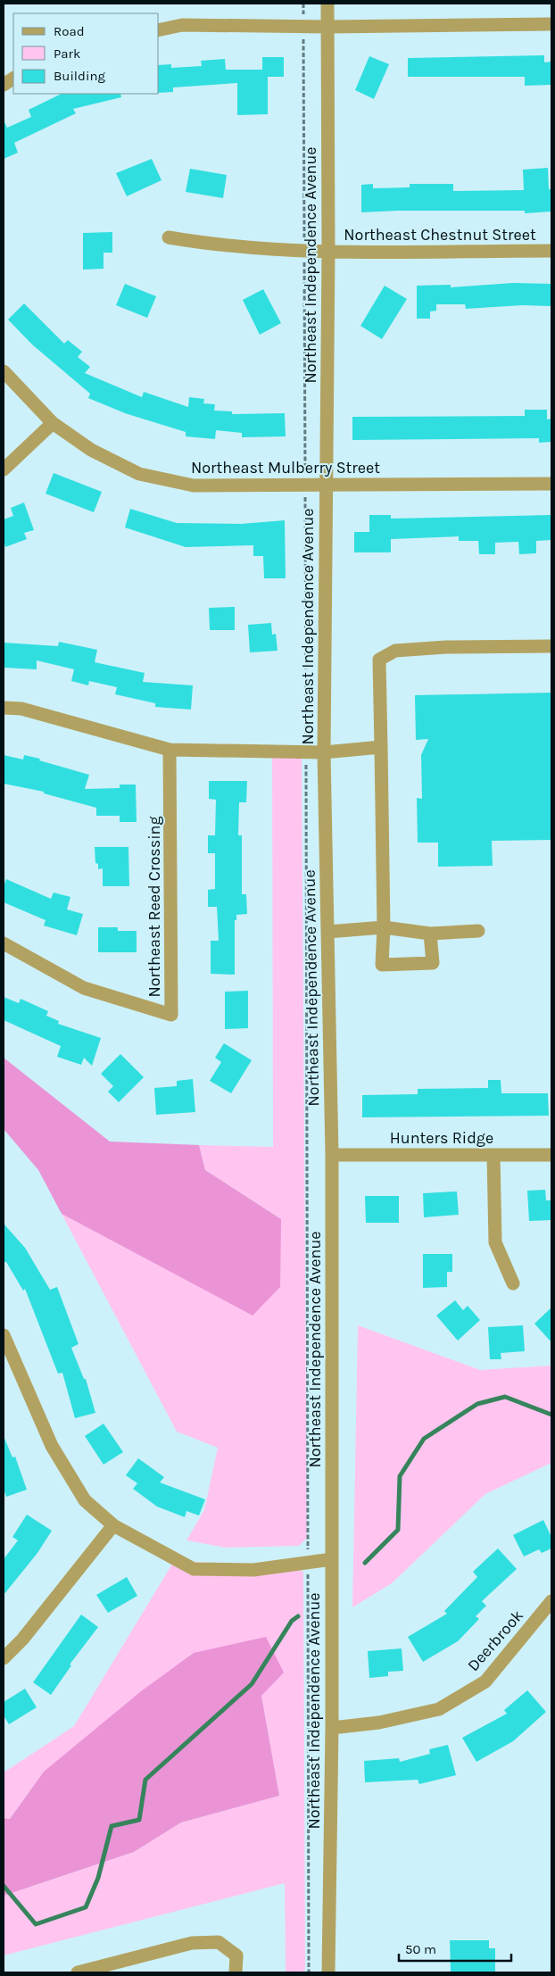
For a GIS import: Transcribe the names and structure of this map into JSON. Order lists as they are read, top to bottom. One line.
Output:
{"streets":{"street":["Northeast Chestnut Street","Northeast Independence Avenue","Northeast Mulberry Street","Northeast Reed Crossing","Hunters Ridge","Deerbrook"]},"crossings":[["Northeast Chestnut Street","Northeast Independence Avenue"],["Northeast Independence Avenue","Northeast Mulberry Street"],["Northeast Independence Avenue","Hunters Ridge"],["Northeast Independence Avenue","Deerbrook"]],"legend":["Road","Park","Building"],"scale_bar":"50 m"}
